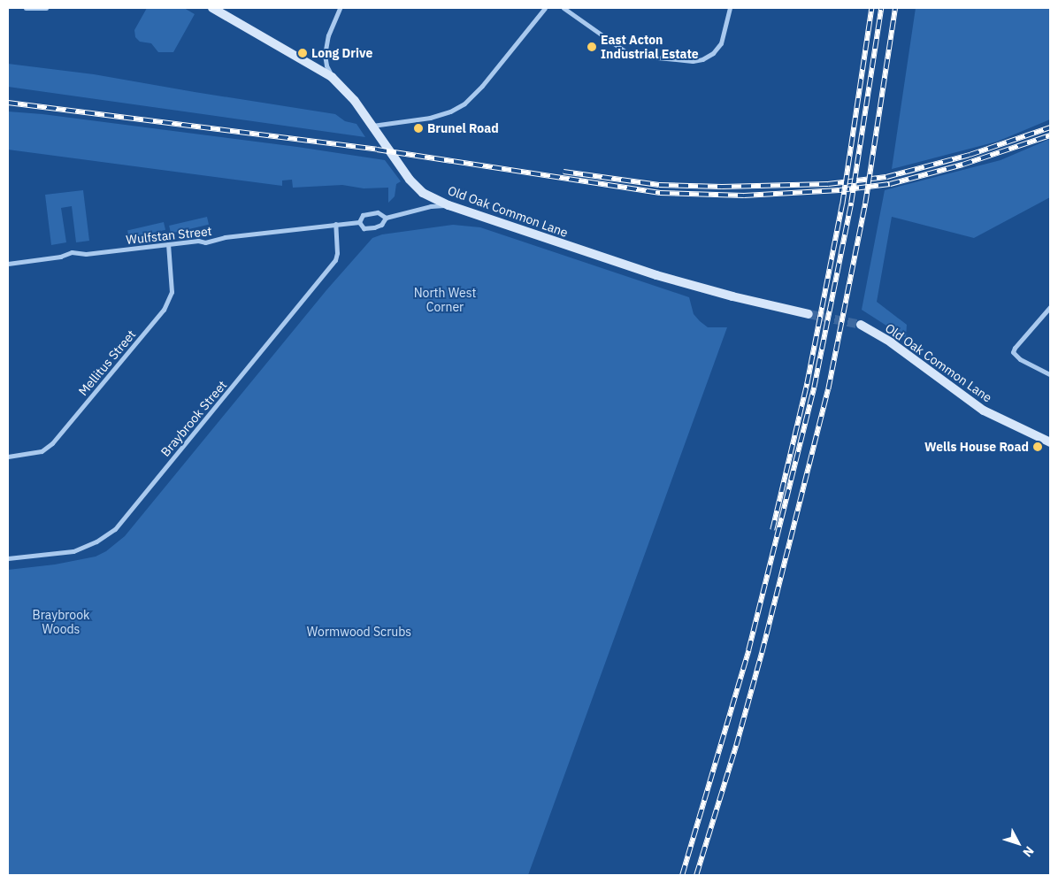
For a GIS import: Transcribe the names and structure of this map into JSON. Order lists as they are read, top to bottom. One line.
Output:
{"streets":{"street":["Old Oak Common Lane","Wulfstan Street","Mellitus Street","Braybrook Street"]},"crossings":[["Old Oak Common Lane","Wulfstan Street"],["Wulfstan Street","Mellitus Street"],["Wulfstan Street","Braybrook Street"]],"parks":["North West Corner","Braybrook Woods","Wormwood Scrubs"],"places":["East Acton Industrial Estate","Long Drive","Brunel Road","Wells House Road"],"north":"bottom right"}
